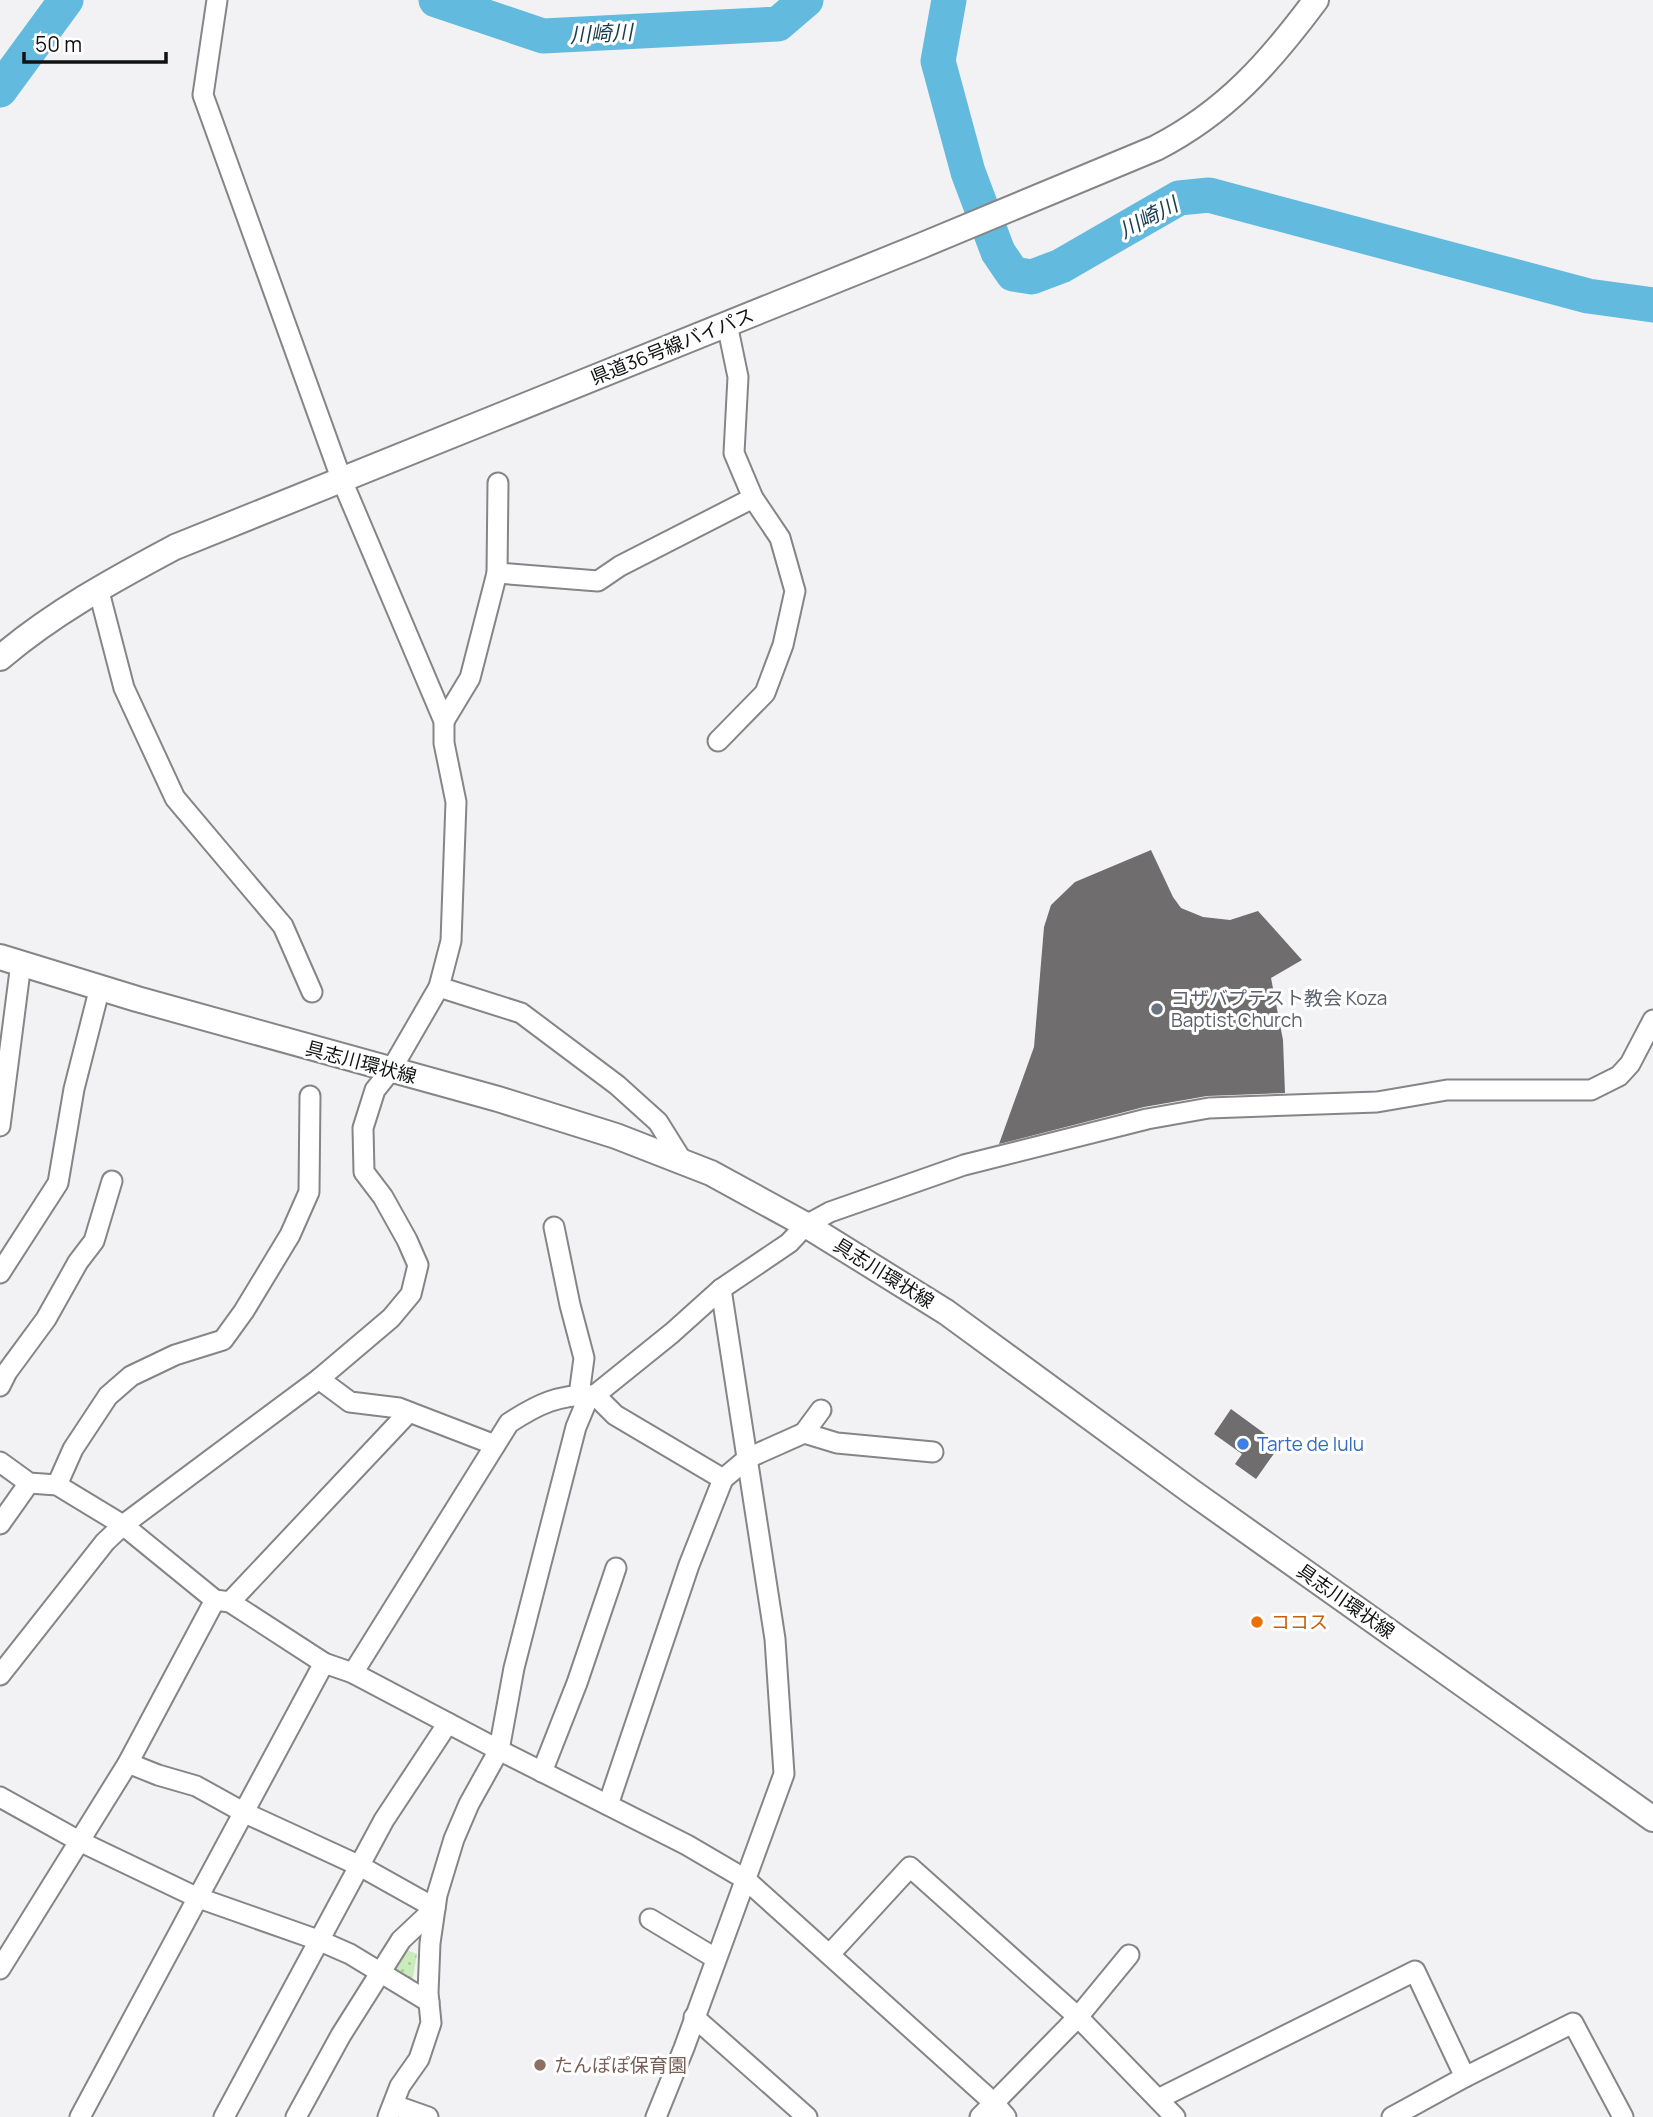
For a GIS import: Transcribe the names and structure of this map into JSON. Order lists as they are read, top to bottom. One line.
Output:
{"streets":{"main road":["県道36号線バイパス","具志川環状線"]},"water":["川崎川"],"places":["コザバプテスト教会 Koza Baptist Church","Tarte de lulu","ココス","たんぽぽ保育園"],"scale_bar":"50 m"}
